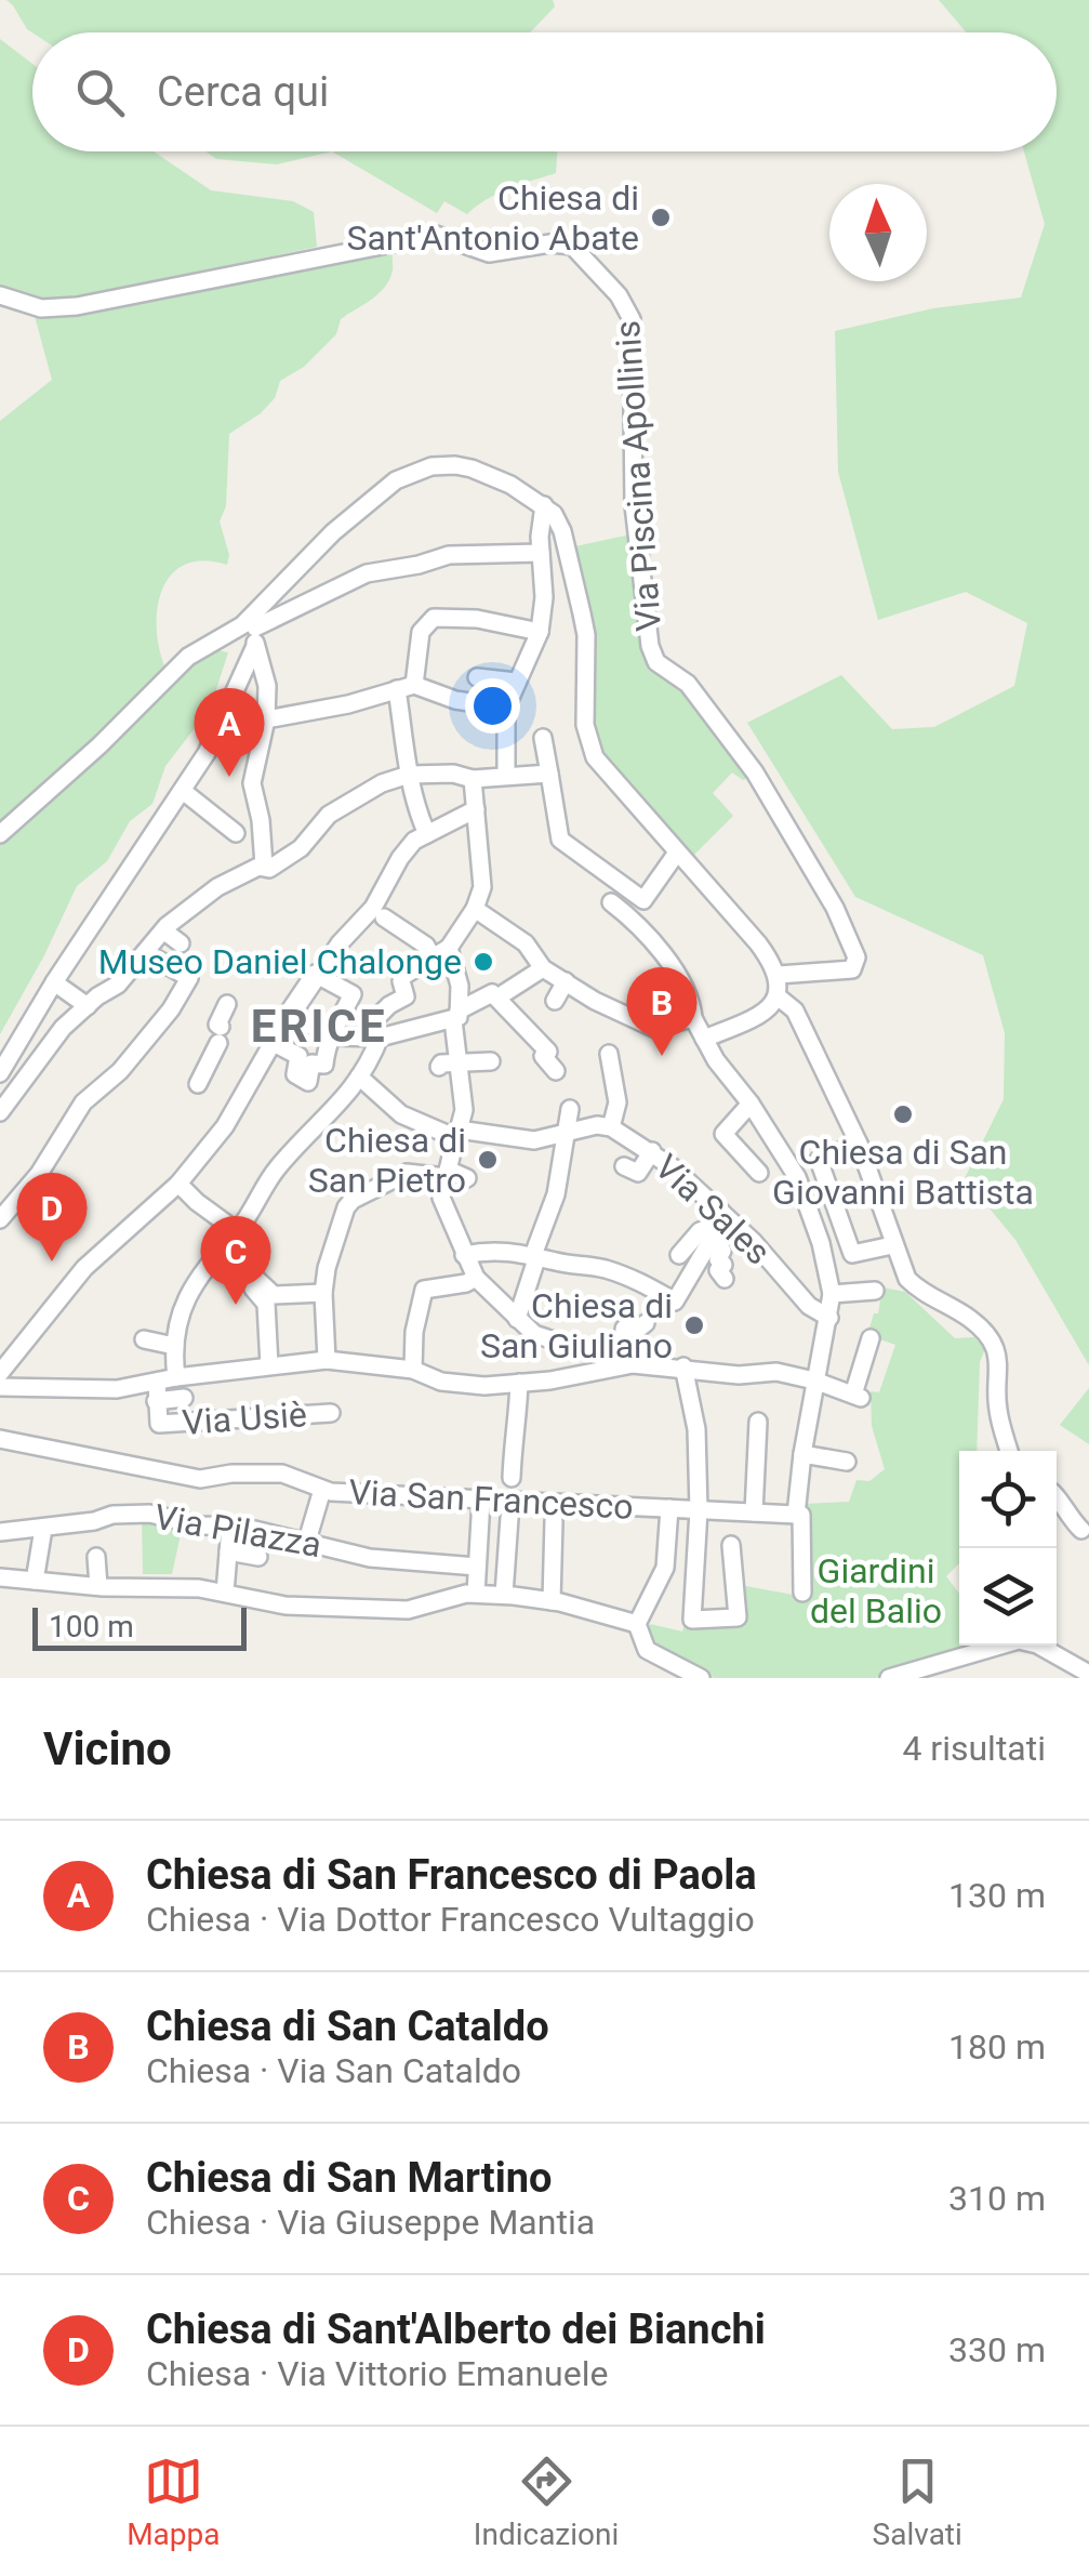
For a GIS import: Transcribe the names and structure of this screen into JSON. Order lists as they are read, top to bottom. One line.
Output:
{"streets":{"street":["Via Piscina Apollinis","Via Sales","Via Usiè","Via San Francesco","Via Pilazza"]},"districts":["ERICE"],"parks":["Giardini del Balio"],"places":["Chiesa di Sant'Antonio Abate","Museo Daniel Chalonge","Chiesa di San Giovanni Battista","Chiesa di San Pietro","Chiesa di San Giuliano"],"scale_bar":"100 m","north":"top","page":{"search":"Cerca qui","pins":["A","B","D","C"],"scale":"100 m","heading":["Vicino","4 risultati"],"list":[{"mark":"A","name":"Chiesa di San Francesco di Paola","note":"Chiesa · Via Dottor Francesco Vultaggio","value":"130 m"},{"mark":"B","name":"Chiesa di San Cataldo","note":"Chiesa · Via San Cataldo","value":"180 m"},{"mark":"C","name":"Chiesa di San Martino","note":"Chiesa · Via Giuseppe Mantia","value":"310 m"},{"mark":"D","name":"Chiesa di Sant'Alberto dei Bianchi","note":"Chiesa · Via Vittorio Emanuele","value":"330 m"}],"nav":["Mappa","Indicazioni","Salvati"]}}
